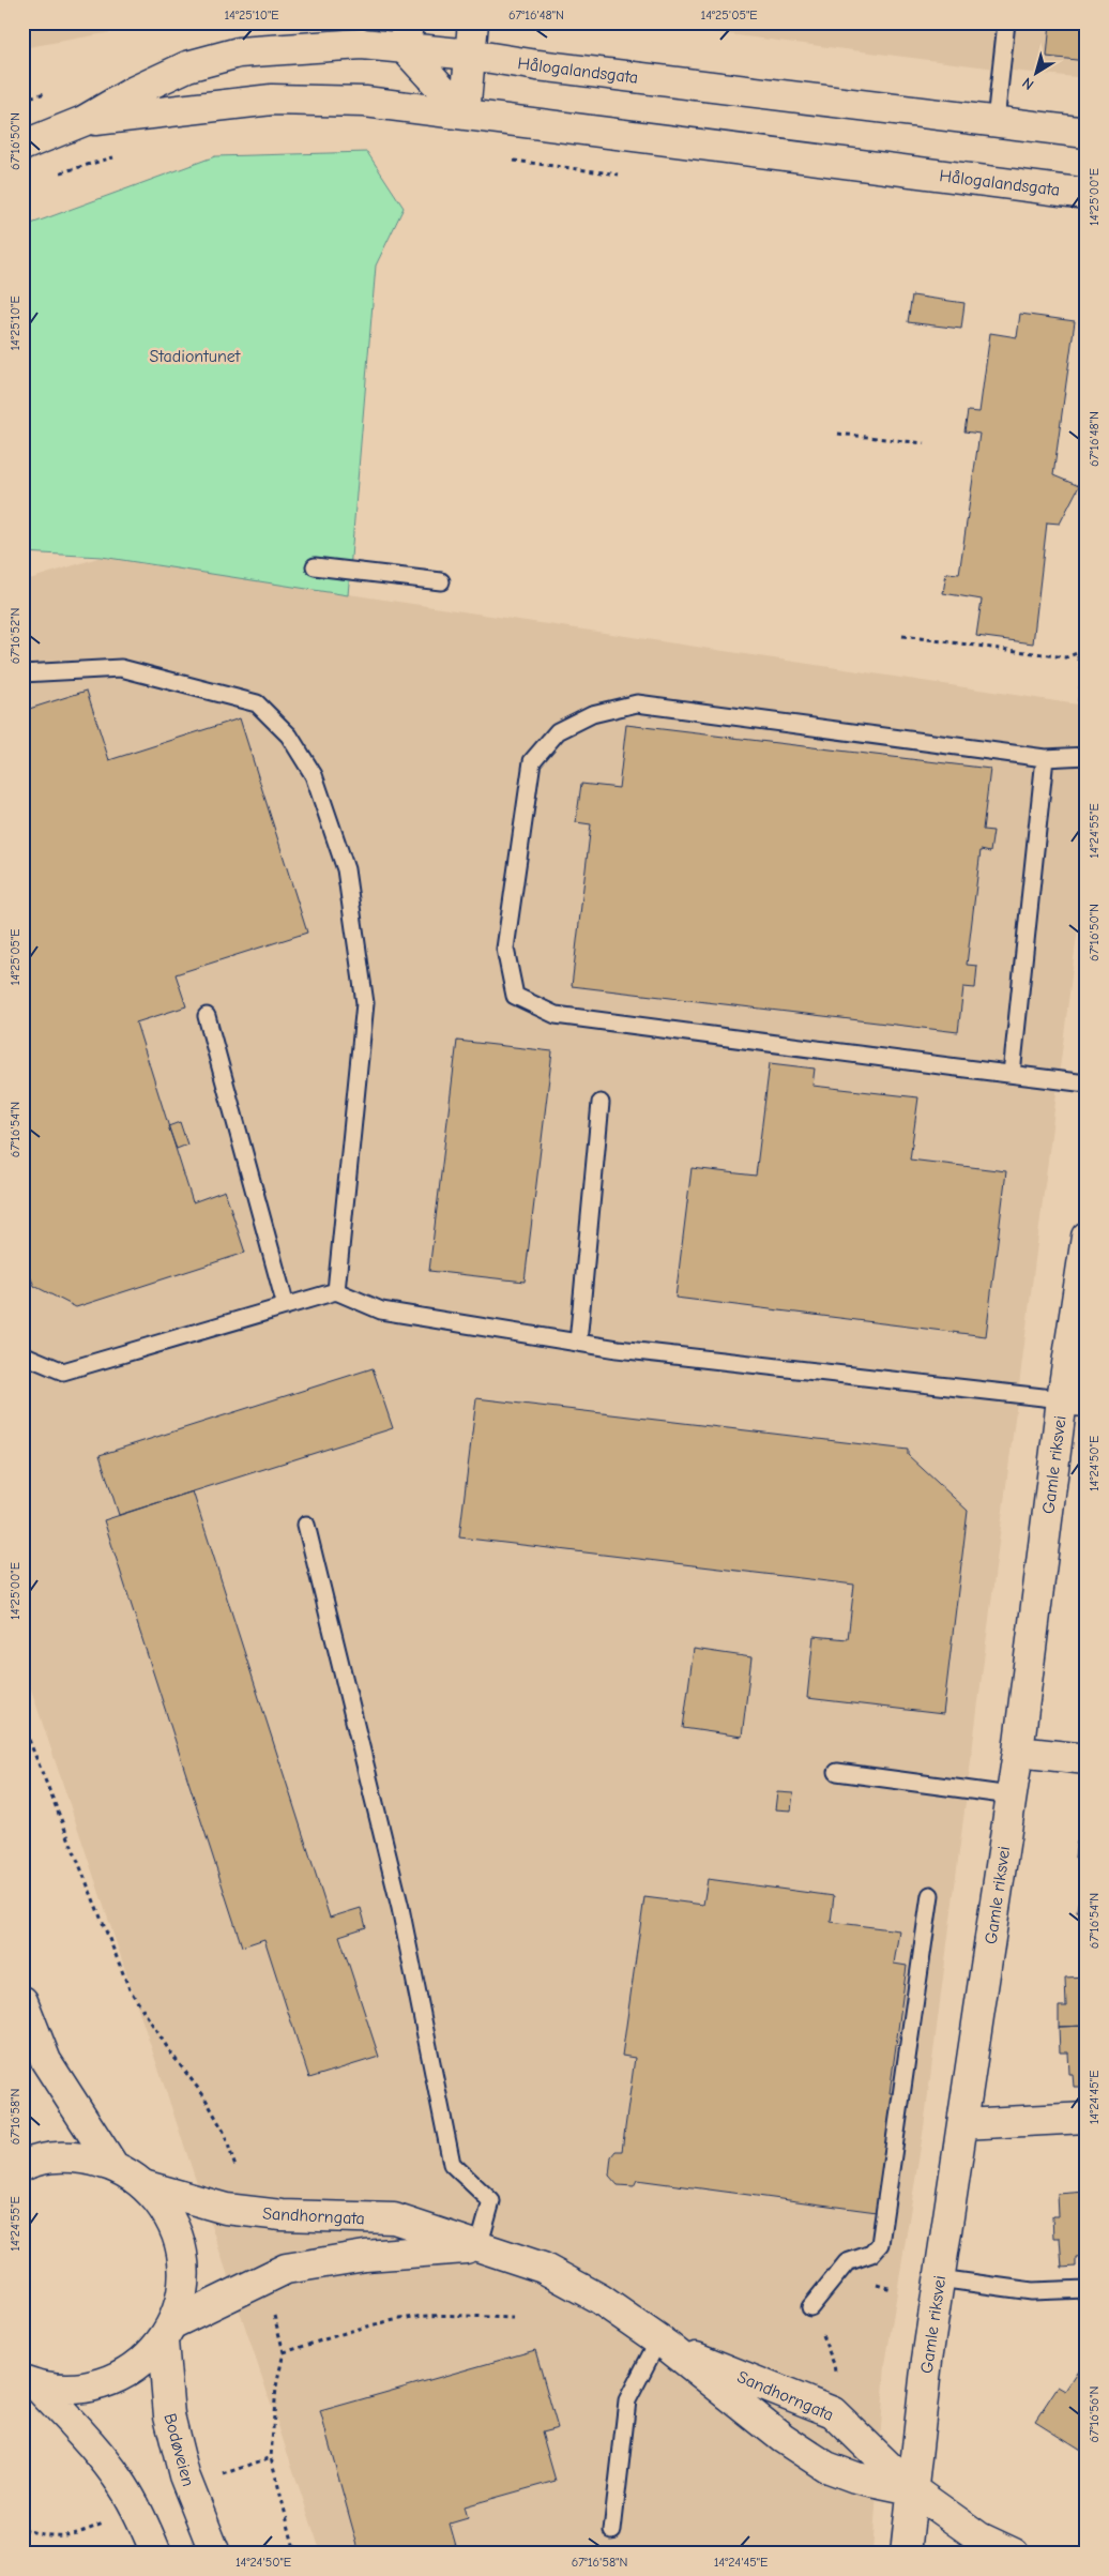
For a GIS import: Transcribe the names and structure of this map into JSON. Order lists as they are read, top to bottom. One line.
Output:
{"streets":{"main road":["Hålogalandsgata","Gamle riksvei","Sandhorngata","Bodøveien"]},"crossings":[["Gamle riksvei","Sandhorngata"],["Sandhorngata","Bodøveien"]],"parks":["Stadiontunet"],"north":"bottom left","coordinates":["14°25'10\"E","67°16'48\"N","14°25'05\"E","67°16'50\"N","14°25'00\"E","67°16'52\"N","14°24'55\"E","67°16'54\"N","14°24'50\"E","14°24'45\"E","67°16'58\"N","67°16'56\"N"]}
